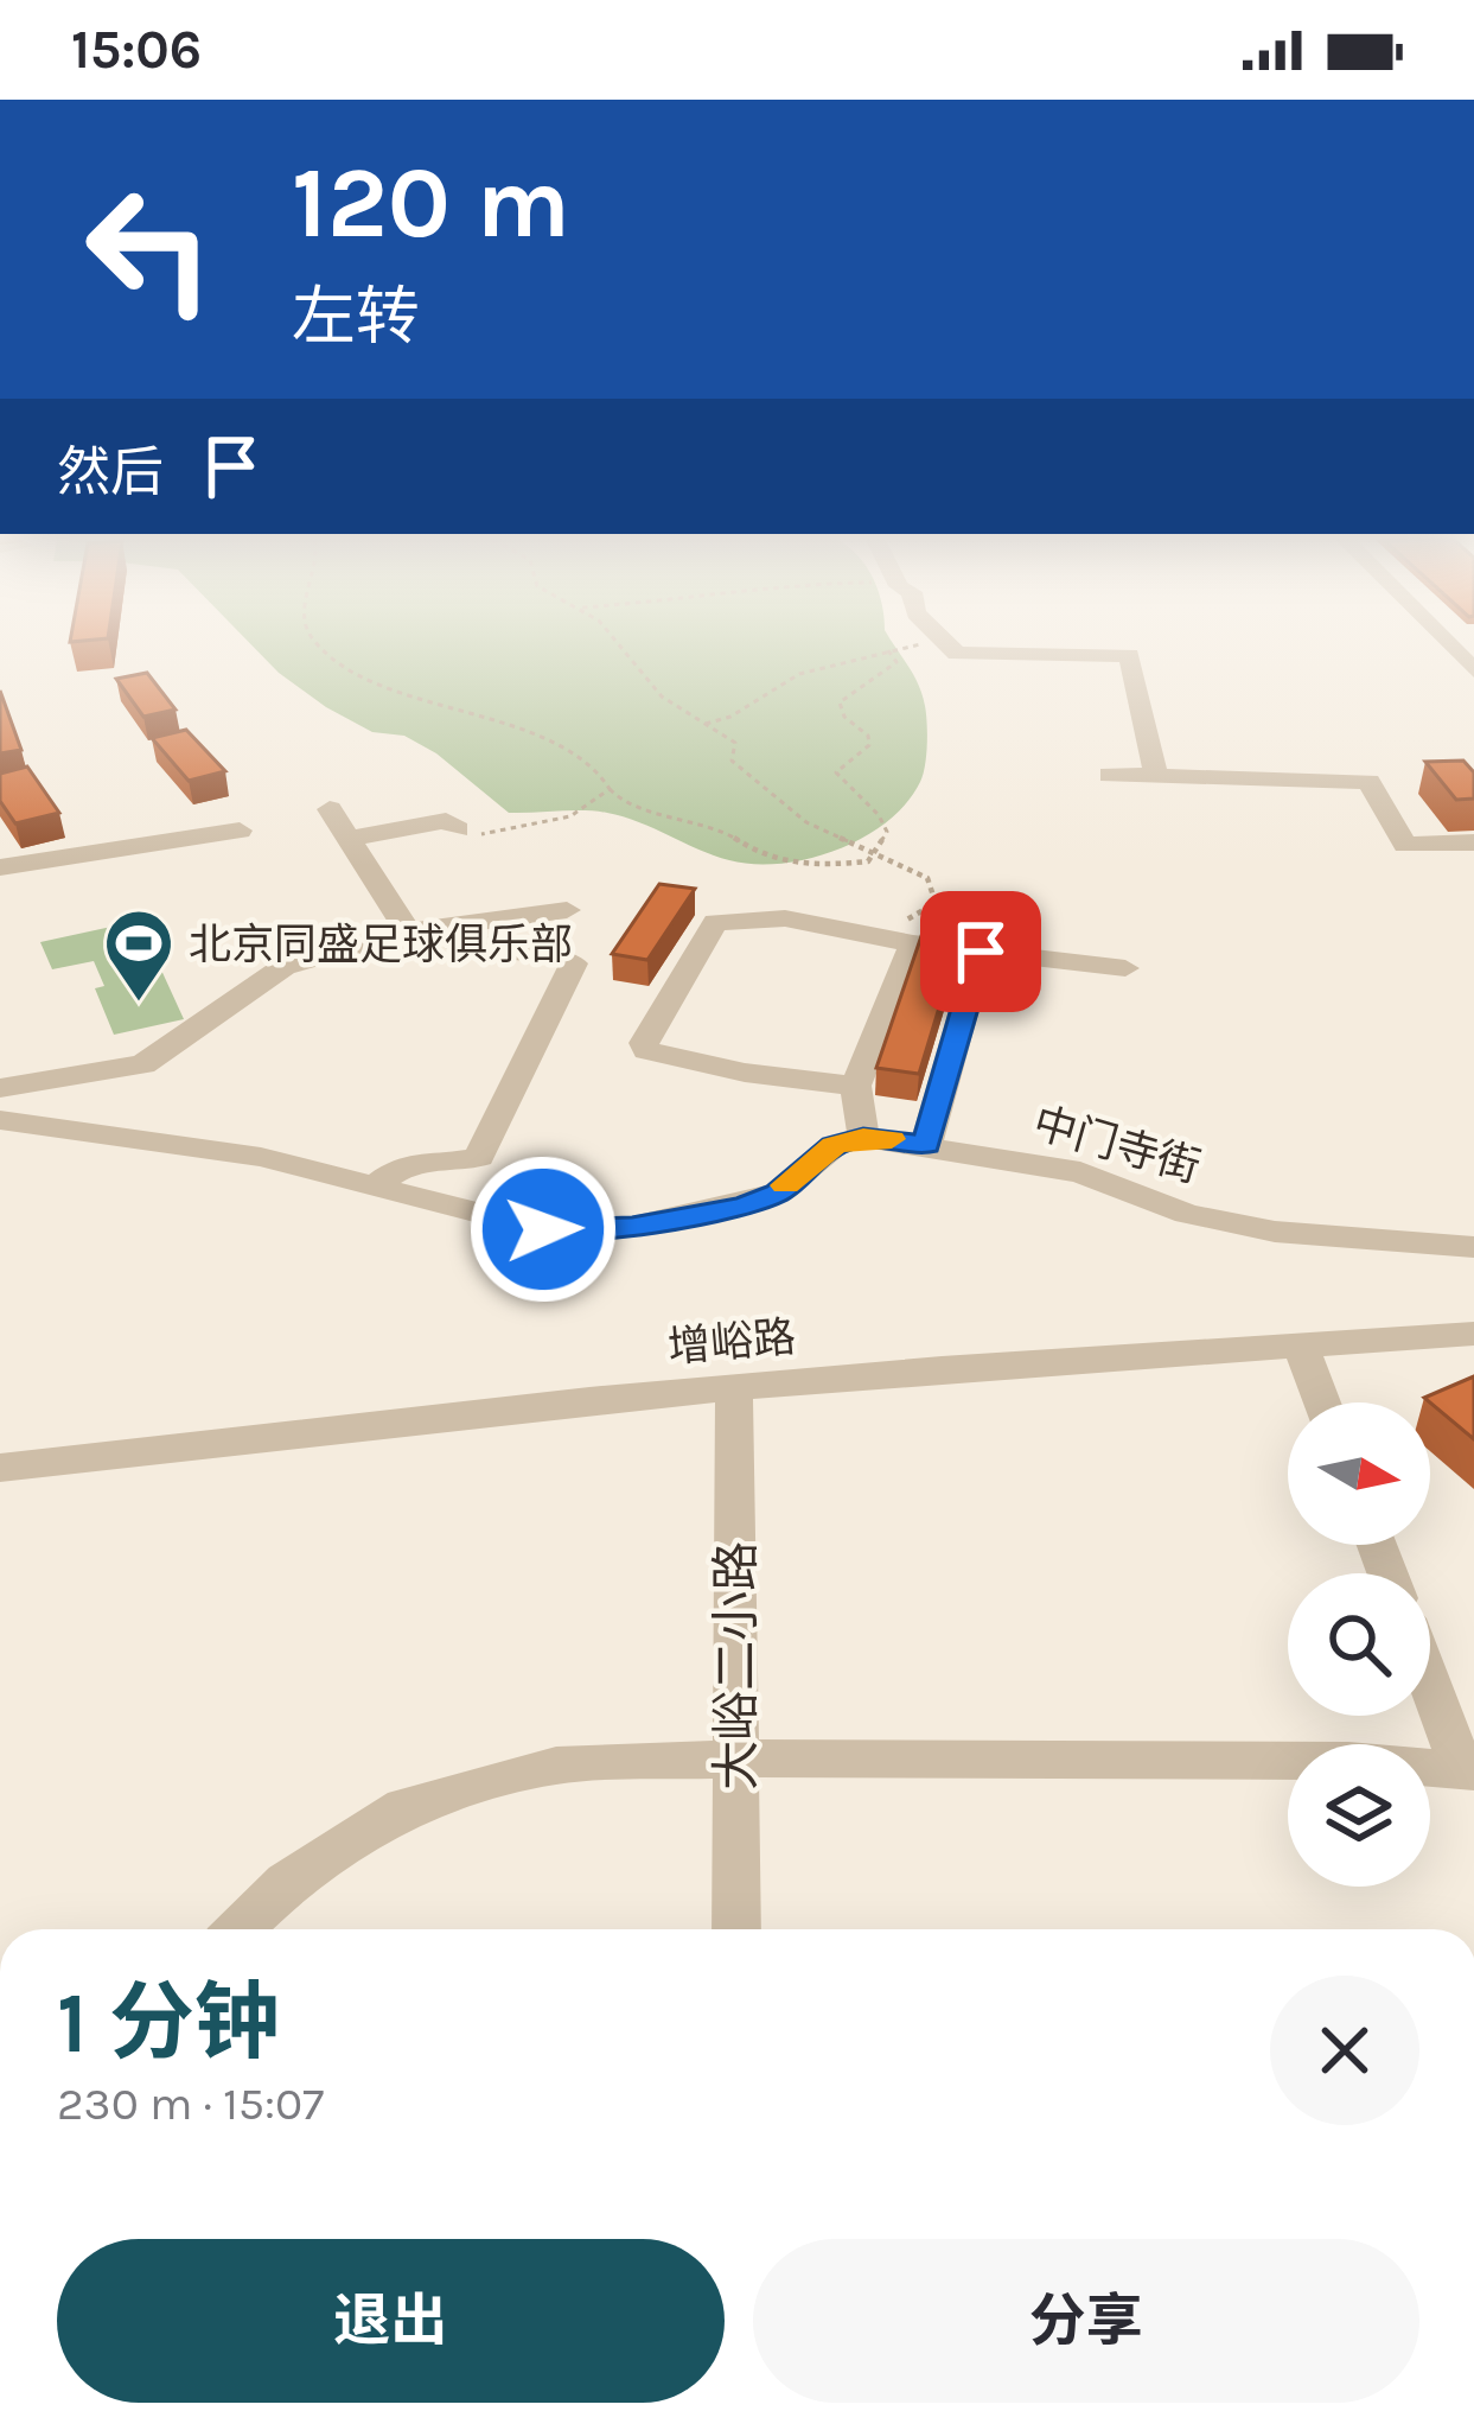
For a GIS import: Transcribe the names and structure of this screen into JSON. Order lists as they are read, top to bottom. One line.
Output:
{"streets":{"street":["中门寺街","增峪路","大峪二小路"]},"crossings":[["增峪路","大峪二小路"]],"places":{"sports":["北京同盛足球俱乐部"]},"north":"right","page":{"status":"15:06","turn":["120 m","左转"],"then":"然后","heading":["1 分钟","230 m · 15:07"],"buttons":["退出","分享"]}}
